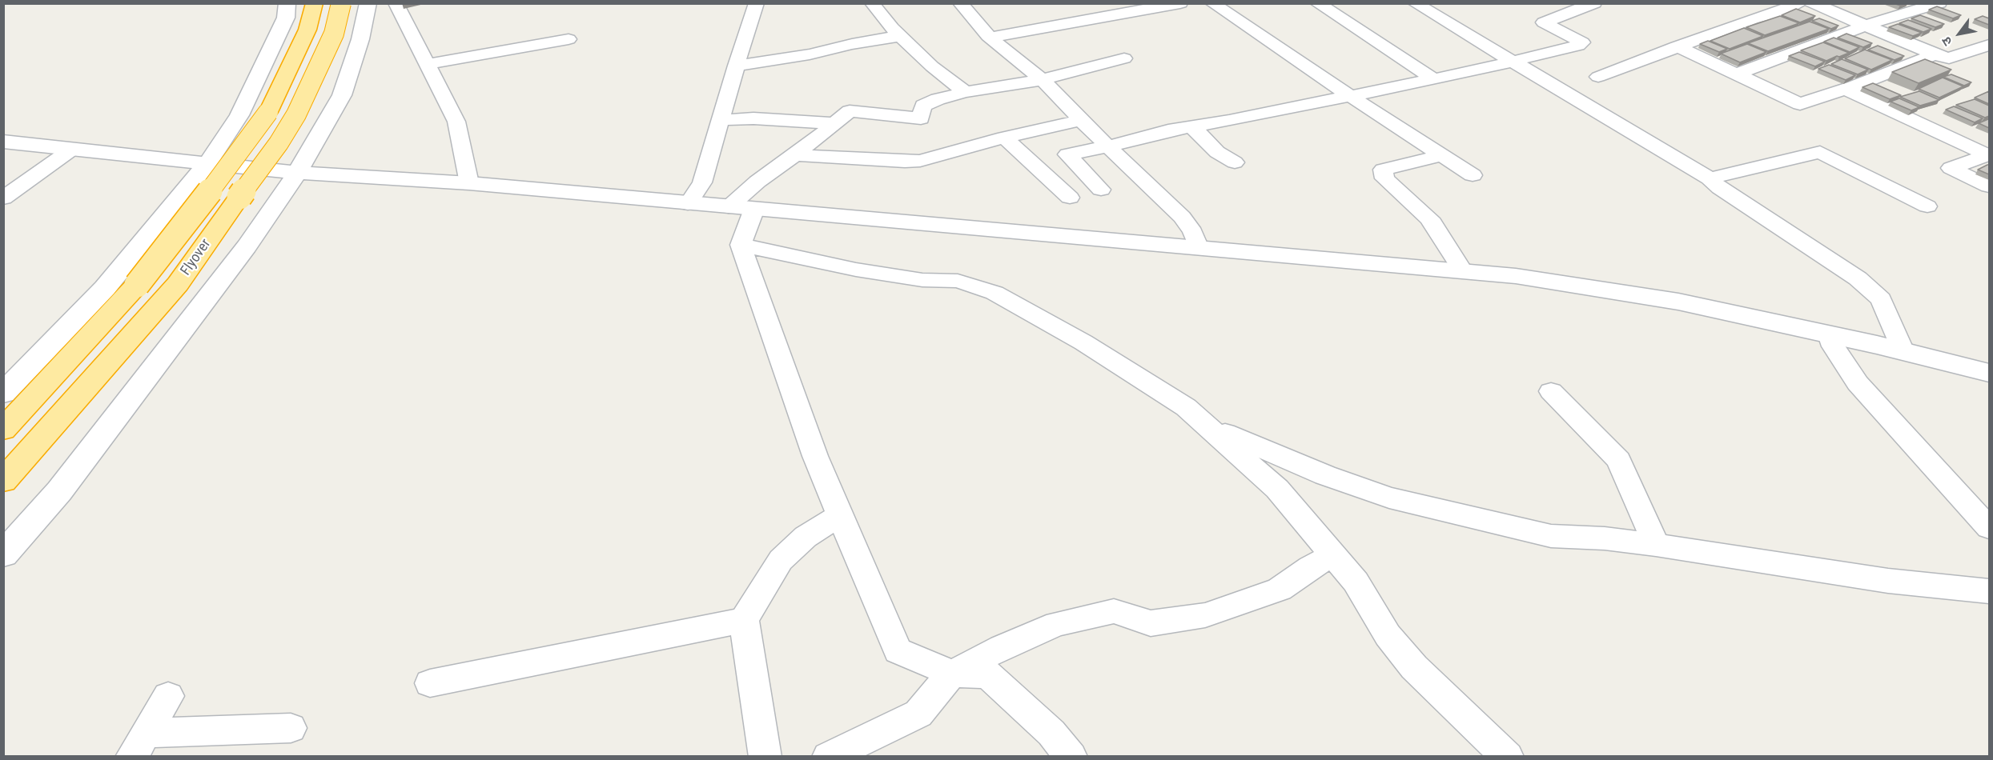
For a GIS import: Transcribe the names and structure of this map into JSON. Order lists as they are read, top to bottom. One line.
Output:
{"streets":{"highway":["Flyover"]},"north":"bottom left"}
